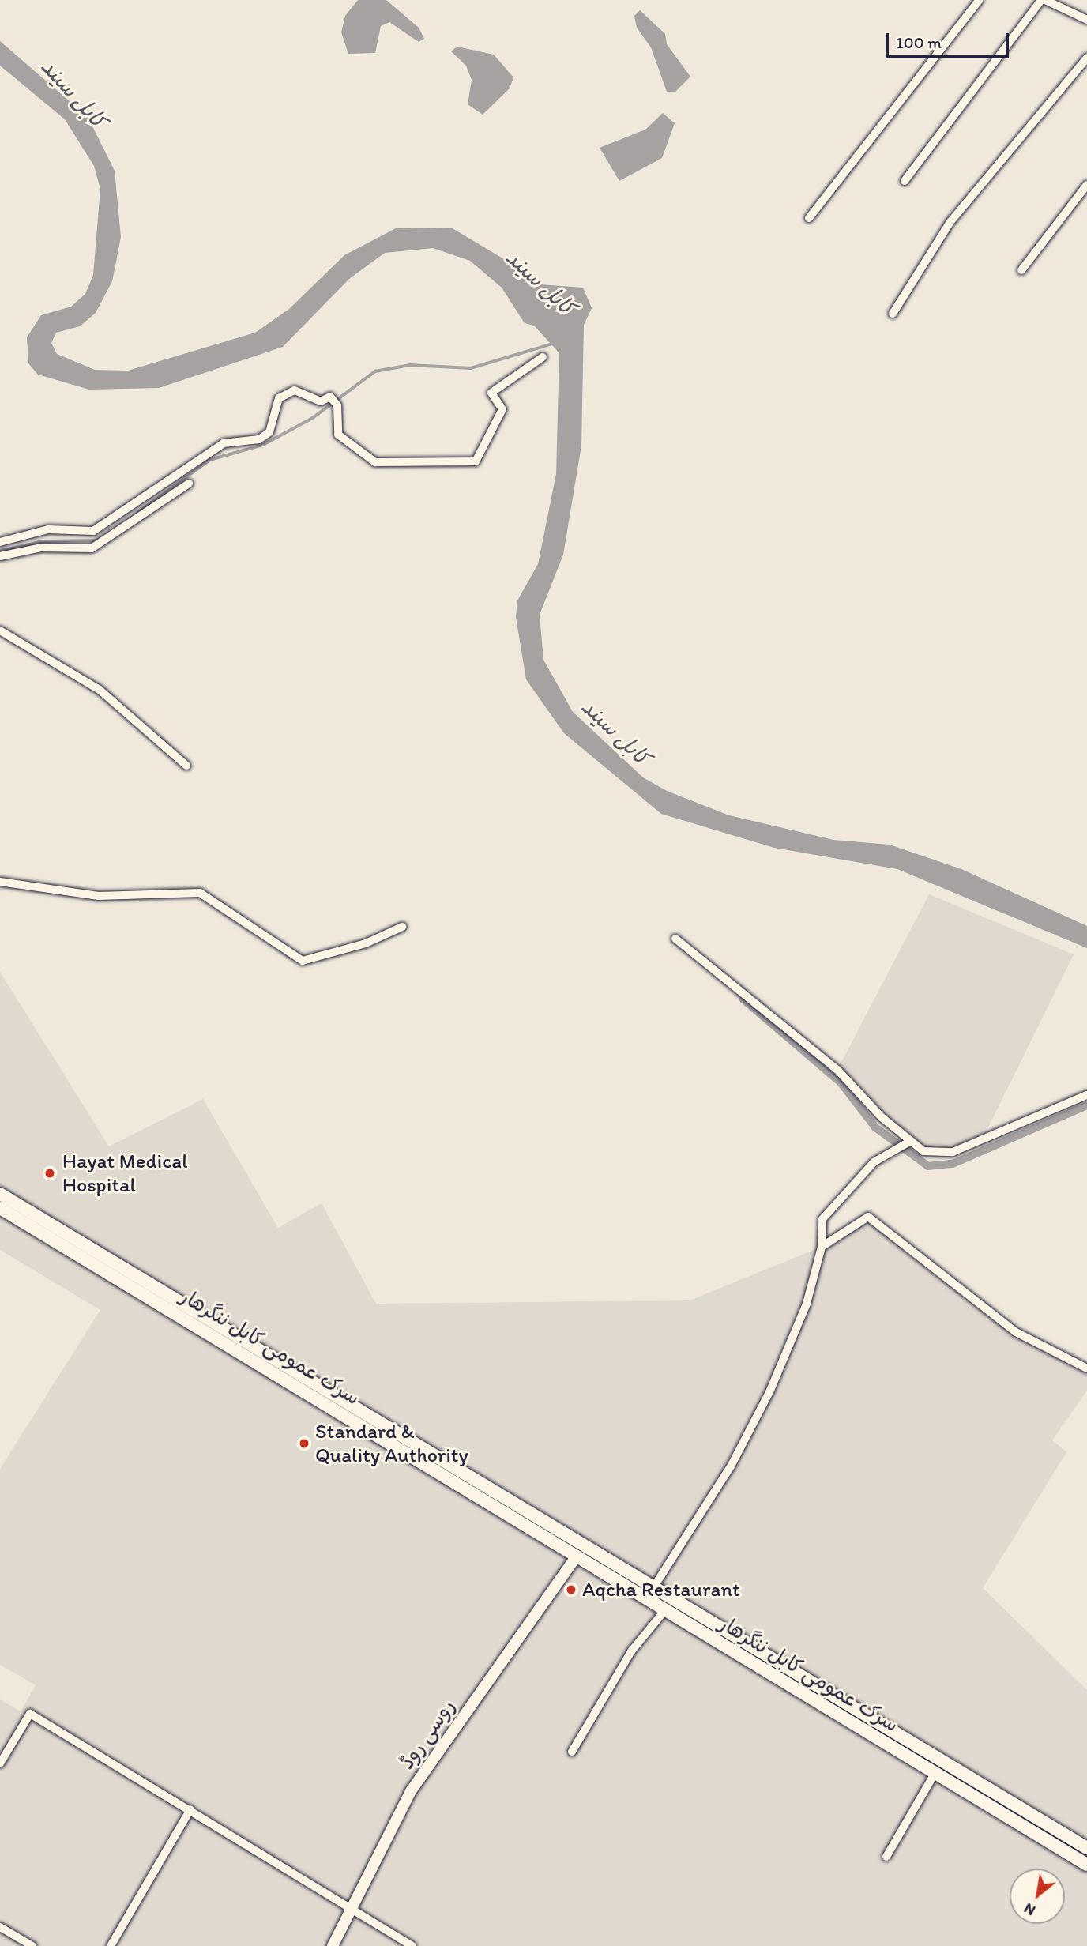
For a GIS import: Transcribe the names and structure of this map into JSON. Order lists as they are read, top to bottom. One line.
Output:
{"streets":{"highway":["سرک عمومی کابل ننگرهار"],"main road":["روسی روڈ"]},"crossings":[["سرک عمومی کابل ننگرهار","روسی روڈ"]],"water":["کابل سيند"],"places":["Hayat Medical Hospital","Standard & Quality Authority","Aqcha Restaurant"],"scale_bar":"100 m","north":"bottom left"}
